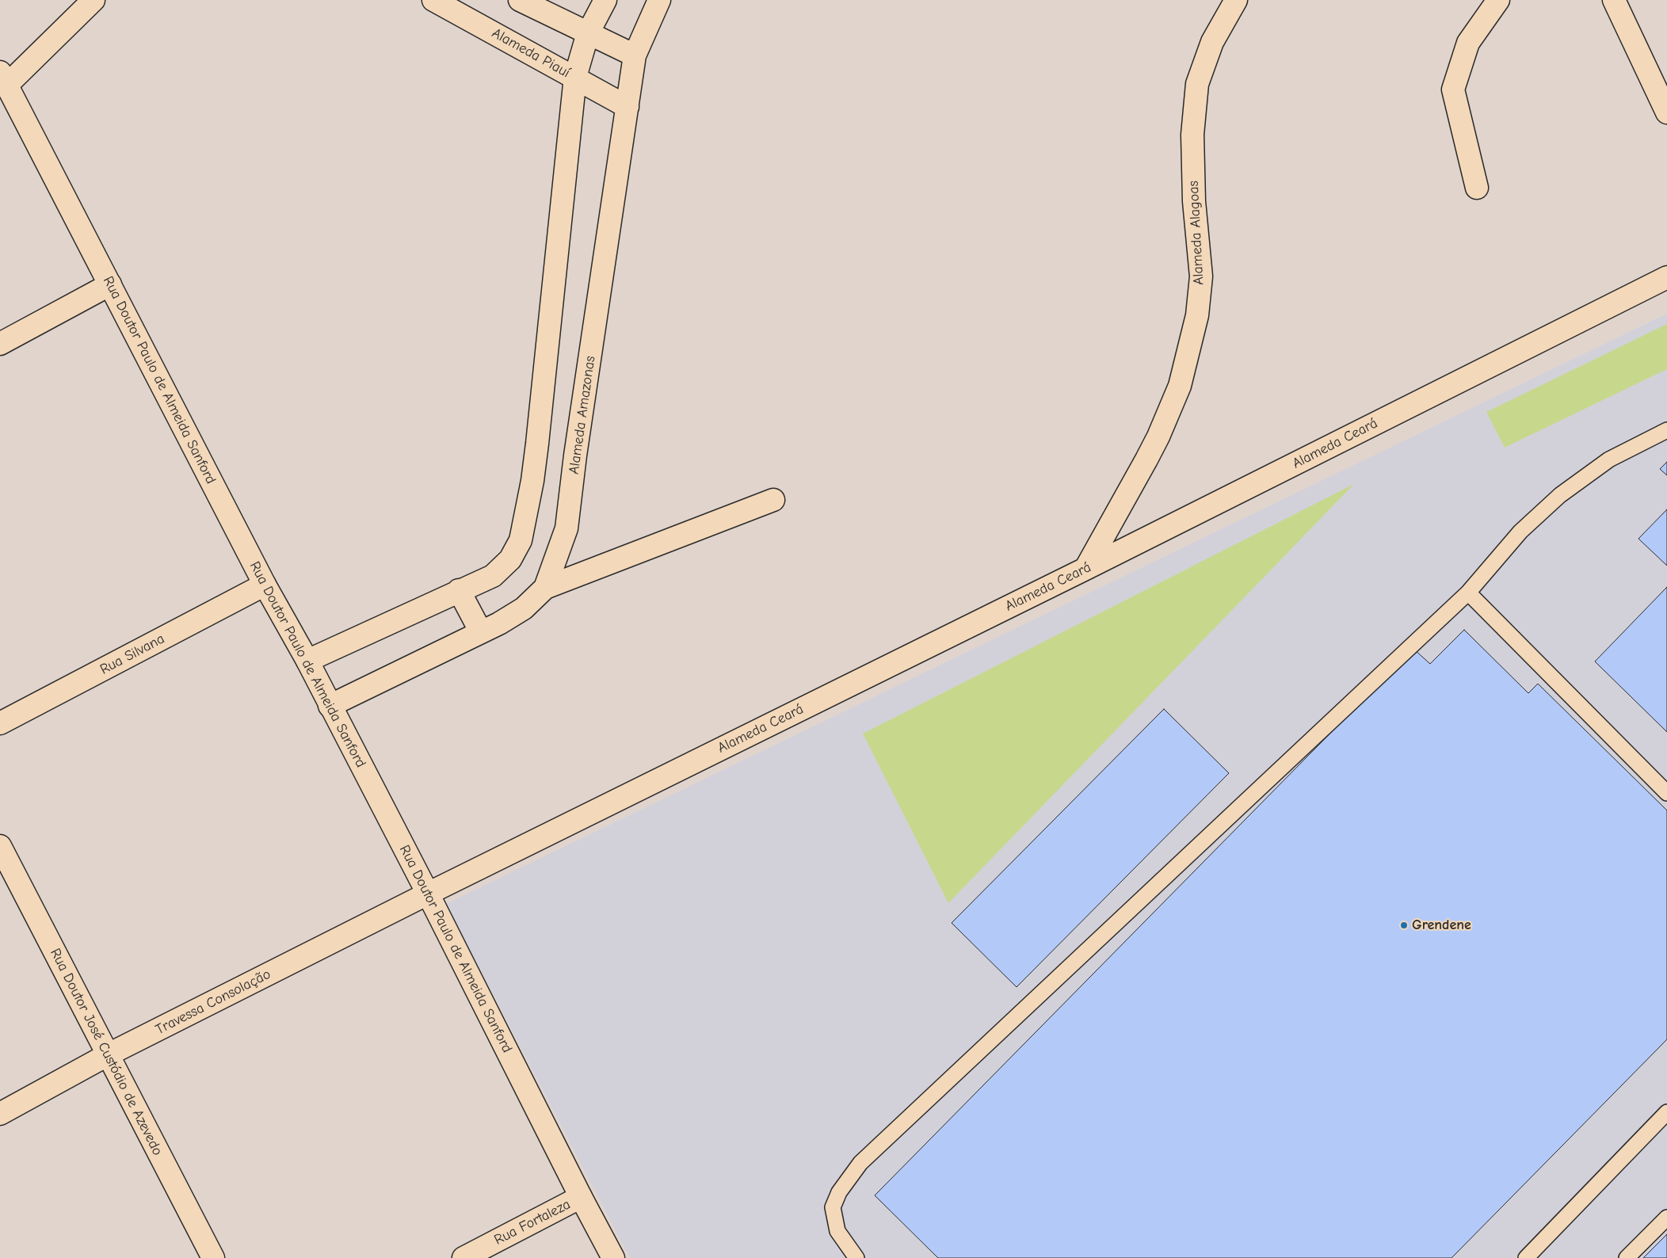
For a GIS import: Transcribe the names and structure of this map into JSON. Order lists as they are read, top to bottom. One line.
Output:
{"streets":{"street":["Alameda Piauí","Alameda Alagoas","Rua Doutor Paulo de Almeida Sanford","Alameda Amazonas","Alameda Ceará","Rua Silvana","Travessa Consolação","Rua Doutor José Custódio de Azevedo","Rua Fortaleza"]},"crossings":[["Alameda Piauí","Alameda Amazonas"],["Alameda Alagoas","Alameda Ceará"],["Rua Doutor Paulo de Almeida Sanford","Alameda Amazonas"],["Rua Doutor Paulo de Almeida Sanford","Alameda Ceará"],["Rua Doutor Paulo de Almeida Sanford","Rua Silvana"],["Rua Doutor Paulo de Almeida Sanford","Travessa Consolação"],["Rua Doutor Paulo de Almeida Sanford","Rua Fortaleza"],["Alameda Ceará","Travessa Consolação"],["Travessa Consolação","Rua Doutor José Custódio de Azevedo"]],"places":["Grendene"]}
